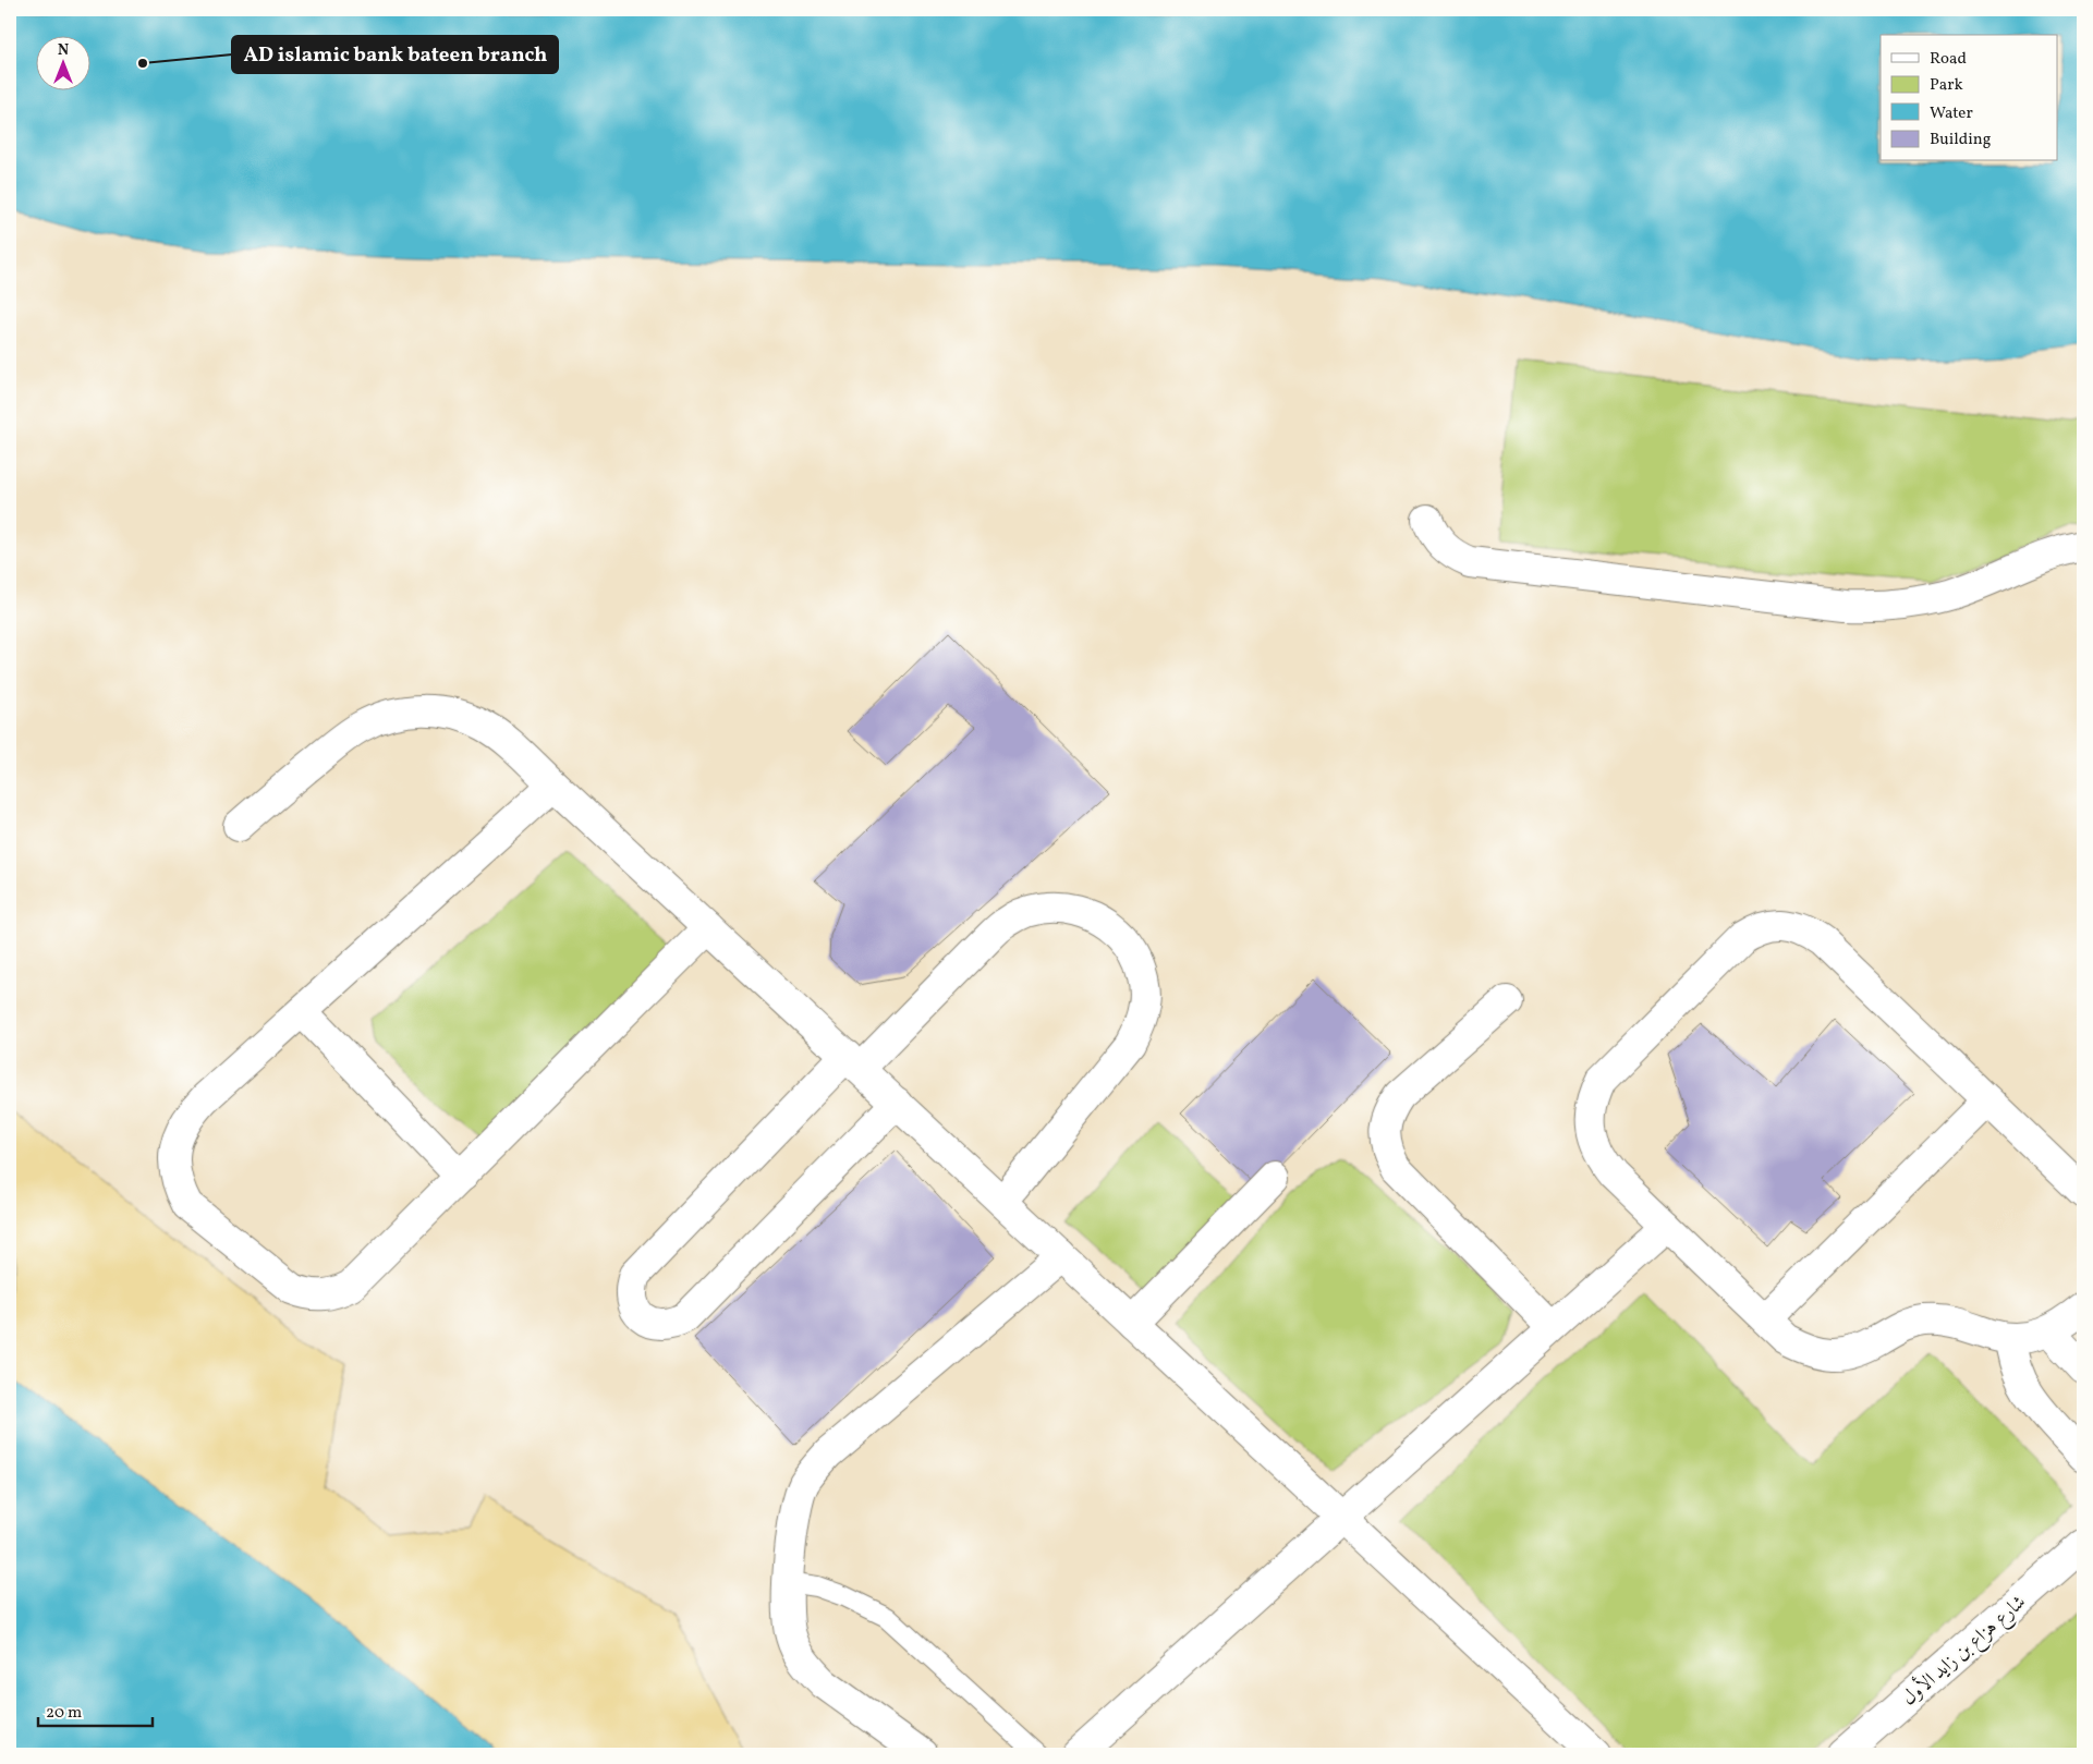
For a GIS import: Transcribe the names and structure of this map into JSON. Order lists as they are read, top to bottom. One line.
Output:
{"streets":{"street":["شارع هزاع بن زايد الأول"]},"places":["AD islamic bank bateen branch"],"legend":["Road","Park","Water","Building"],"scale_bar":"20 m","north":"top"}
